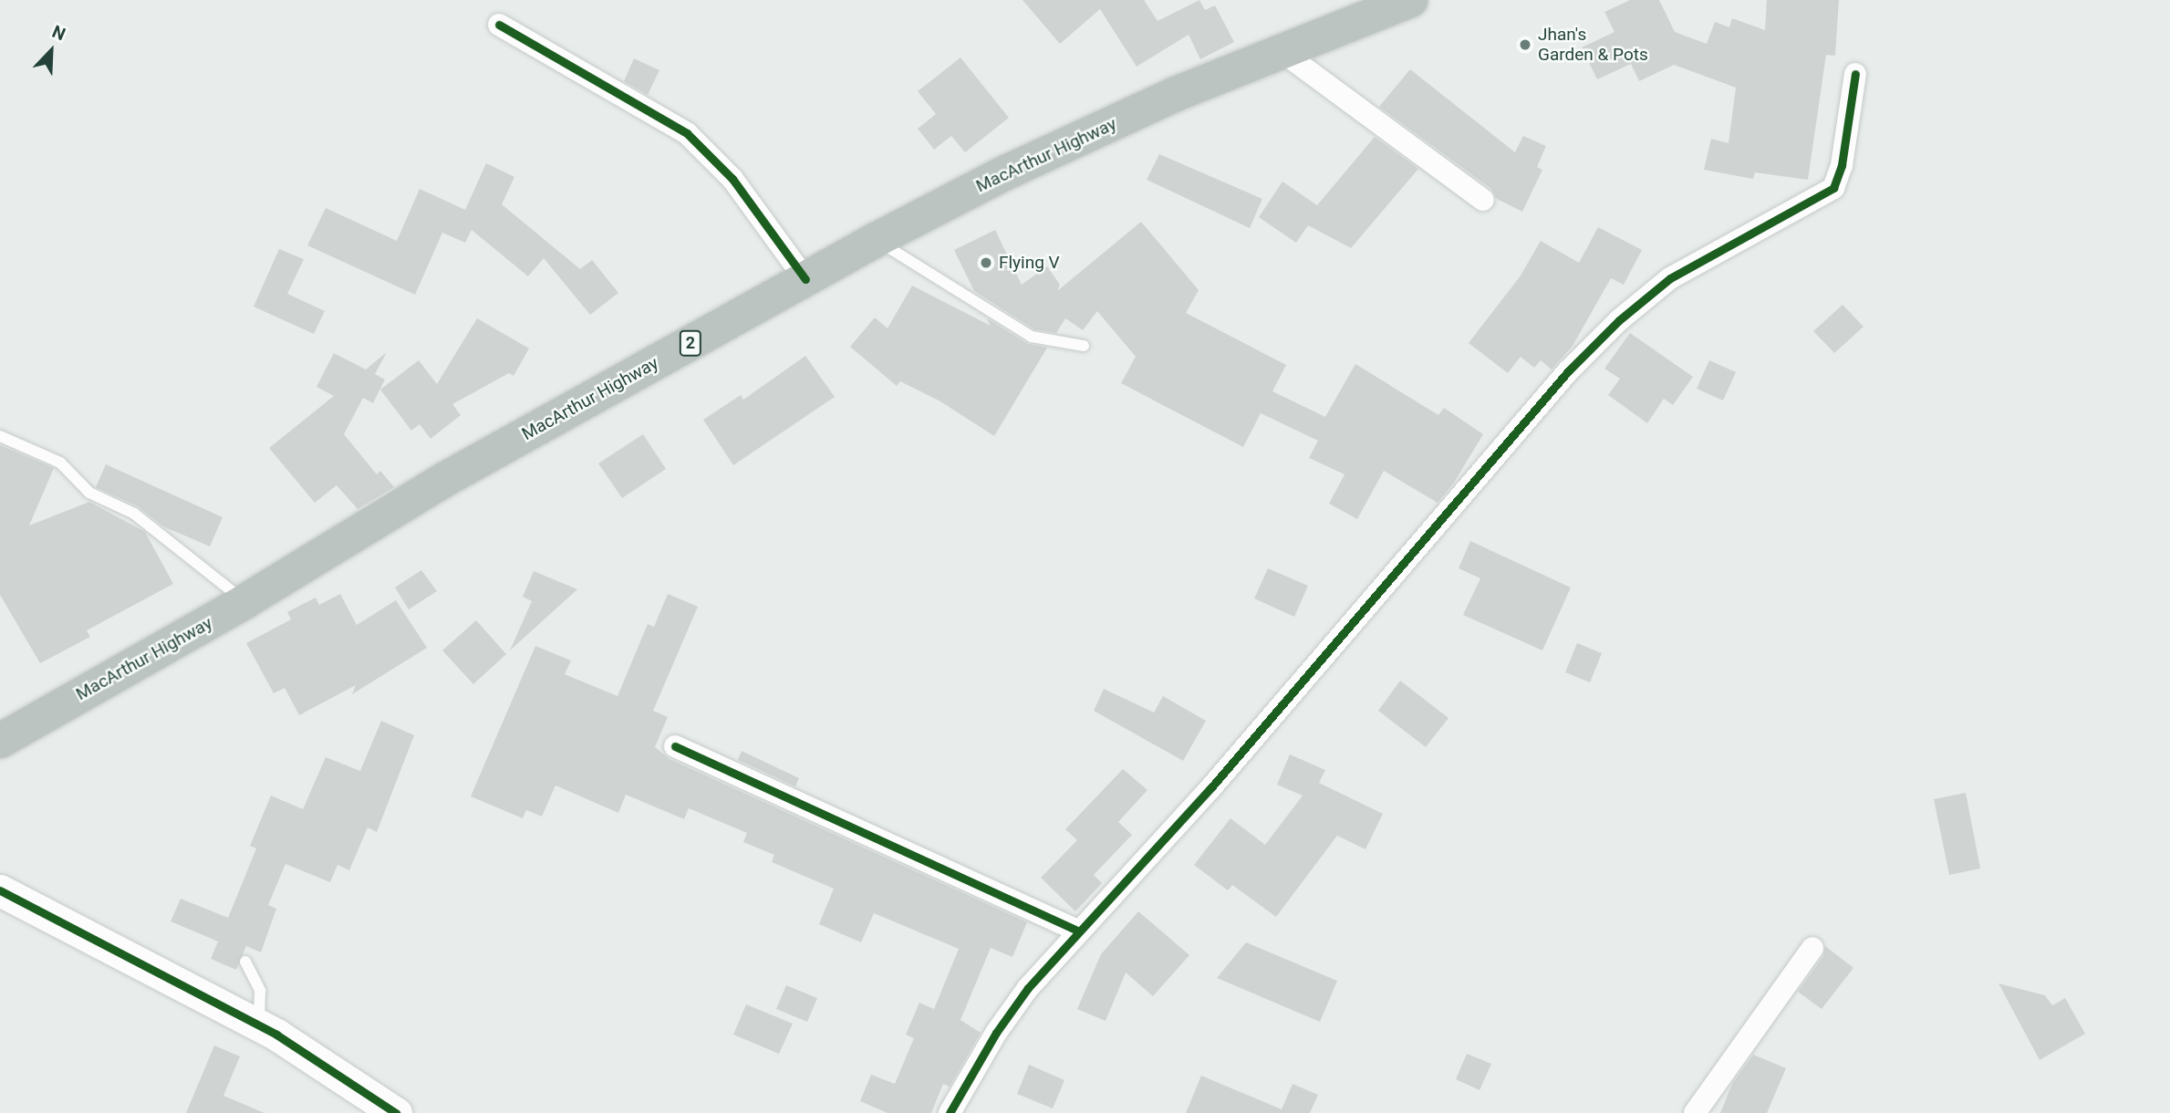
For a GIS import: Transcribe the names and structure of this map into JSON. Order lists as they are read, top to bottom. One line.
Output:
{"streets":{"highway":["MacArthur Highway","2"]},"places":["Jhan's Garden & Pots","Flying V"],"north":"top right"}
